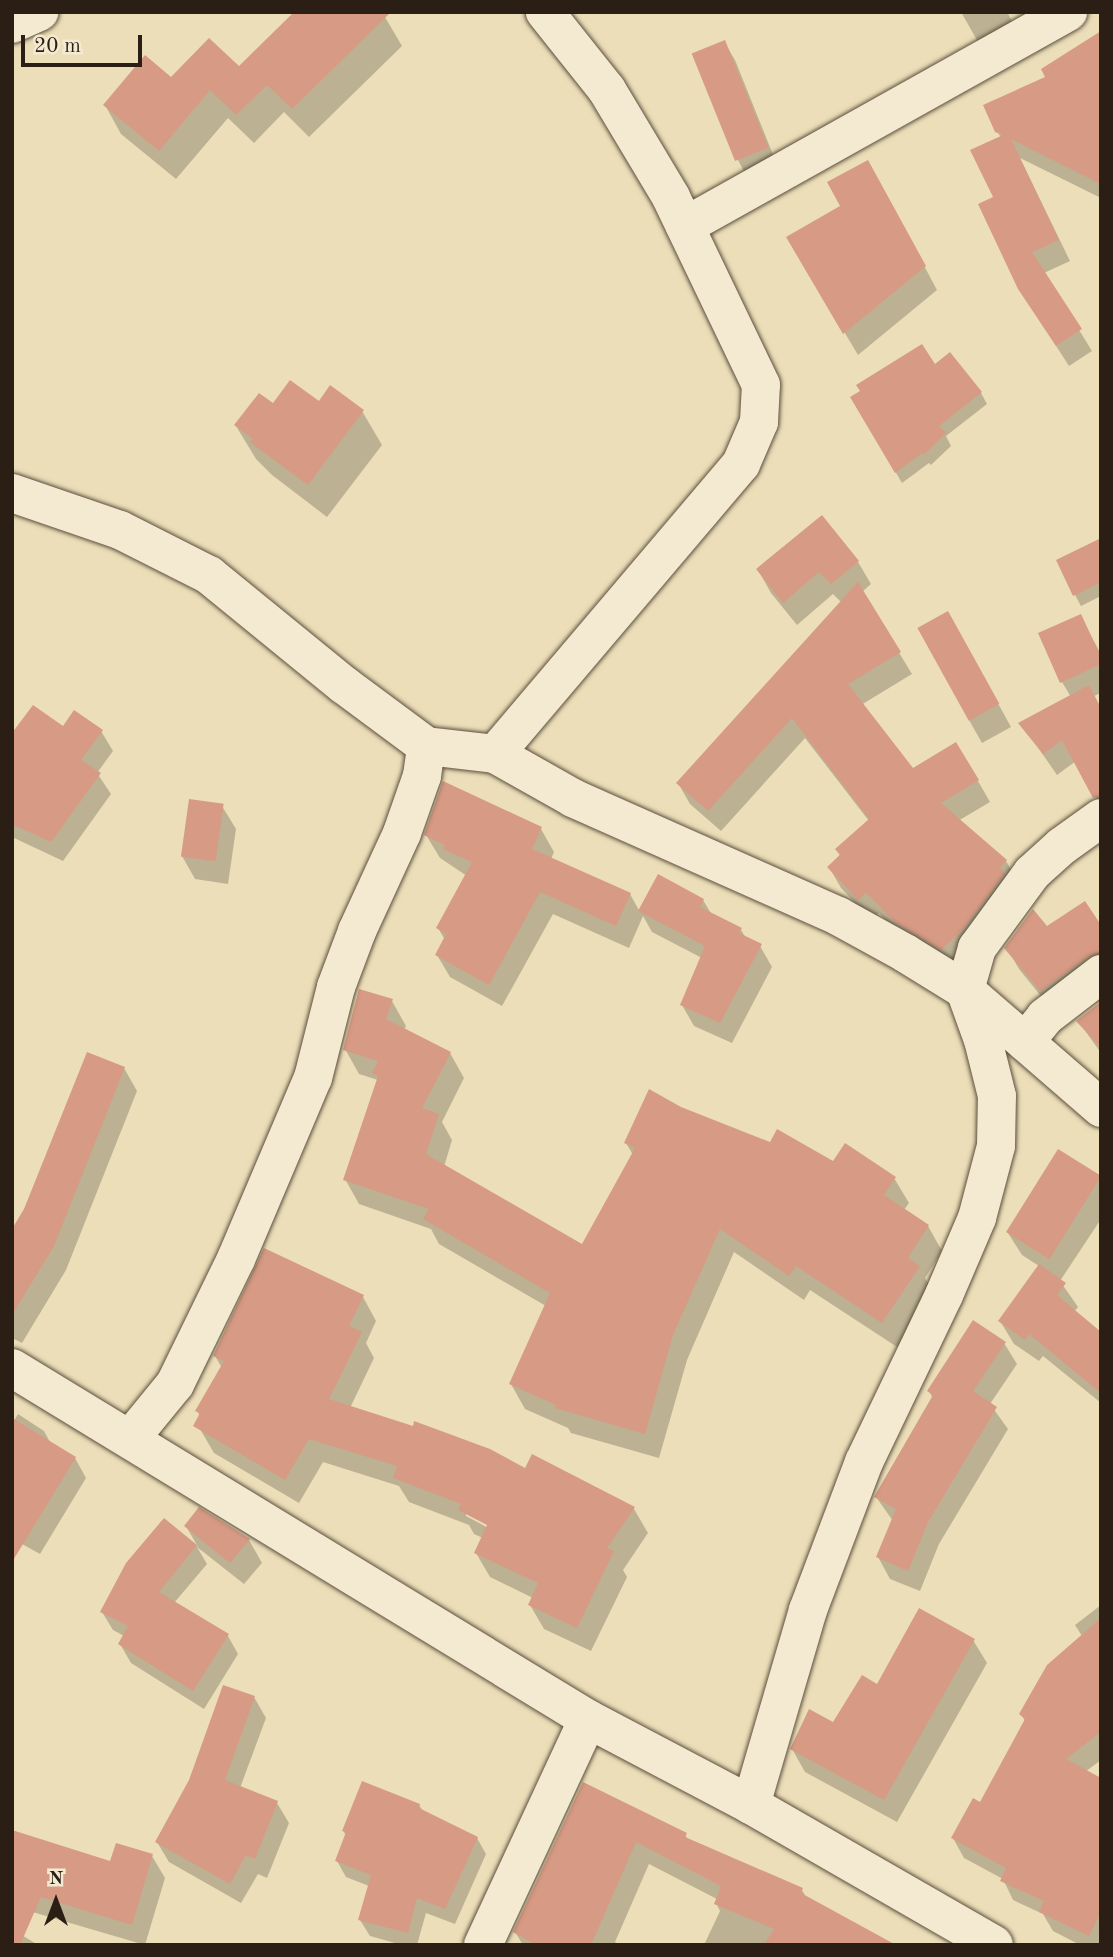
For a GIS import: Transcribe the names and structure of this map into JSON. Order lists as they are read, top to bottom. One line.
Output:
{"scale_bar":"20 m","north":"top"}
